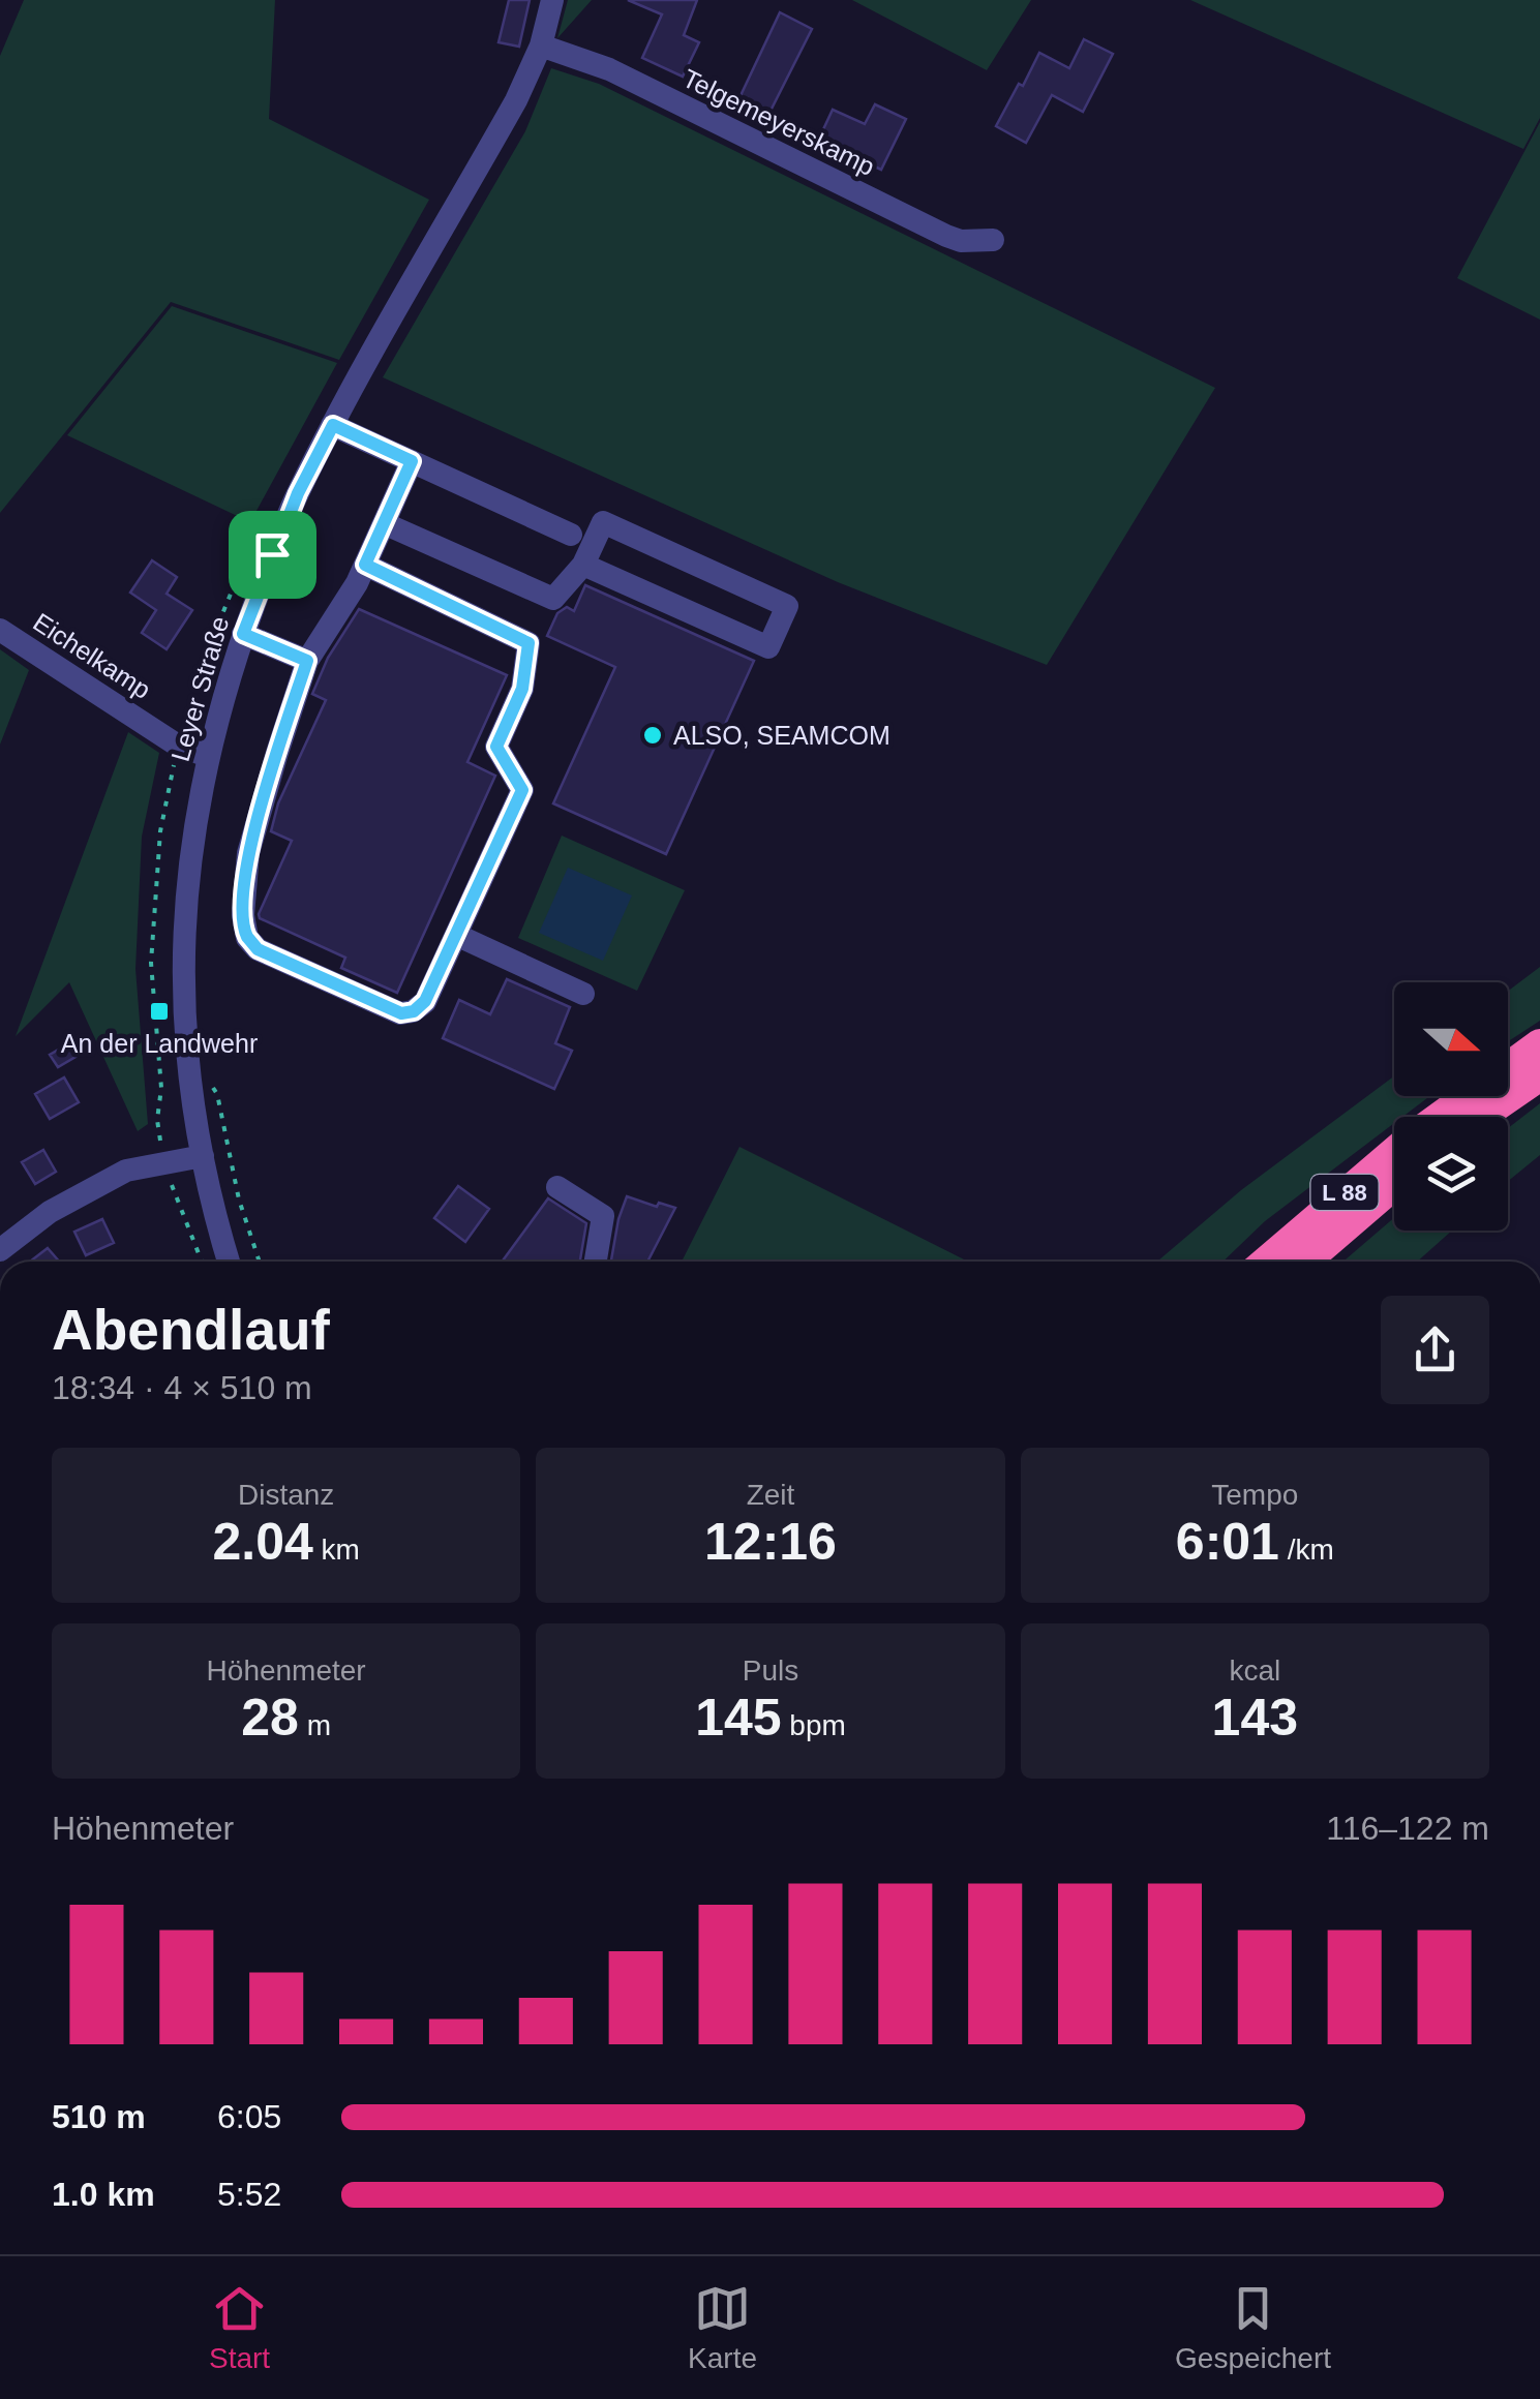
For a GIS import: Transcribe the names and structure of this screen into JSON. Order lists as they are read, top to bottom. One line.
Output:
{"streets":{"highway":["L 88"],"street":["Telgemeyerskamp","Eichelkamp","Leyer Straße"]},"crossings":[["Telgemeyerskamp","Leyer Straße"],["Eichelkamp","Leyer Straße"]],"places":{"other":["ALSO, SEAMCOM"],"transit":["An der Landwehr"]},"north":"right","page":{"heading":["Abendlauf","18:34 · 4 × 510 m"],"stats":[["Distanz","2.04 km"],["Zeit","12:16"],["Tempo","6:01 /km"],["Höhenmeter","28 m"],["Puls","145 bpm"],["kcal","143"]],"chart":["Höhenmeter","116–122 m"],"list":[{"name":"510 m","note":"6:05"},{"name":"1.0 km","note":"5:52"}],"tabs":["Start","Karte","Gespeichert"]}}
